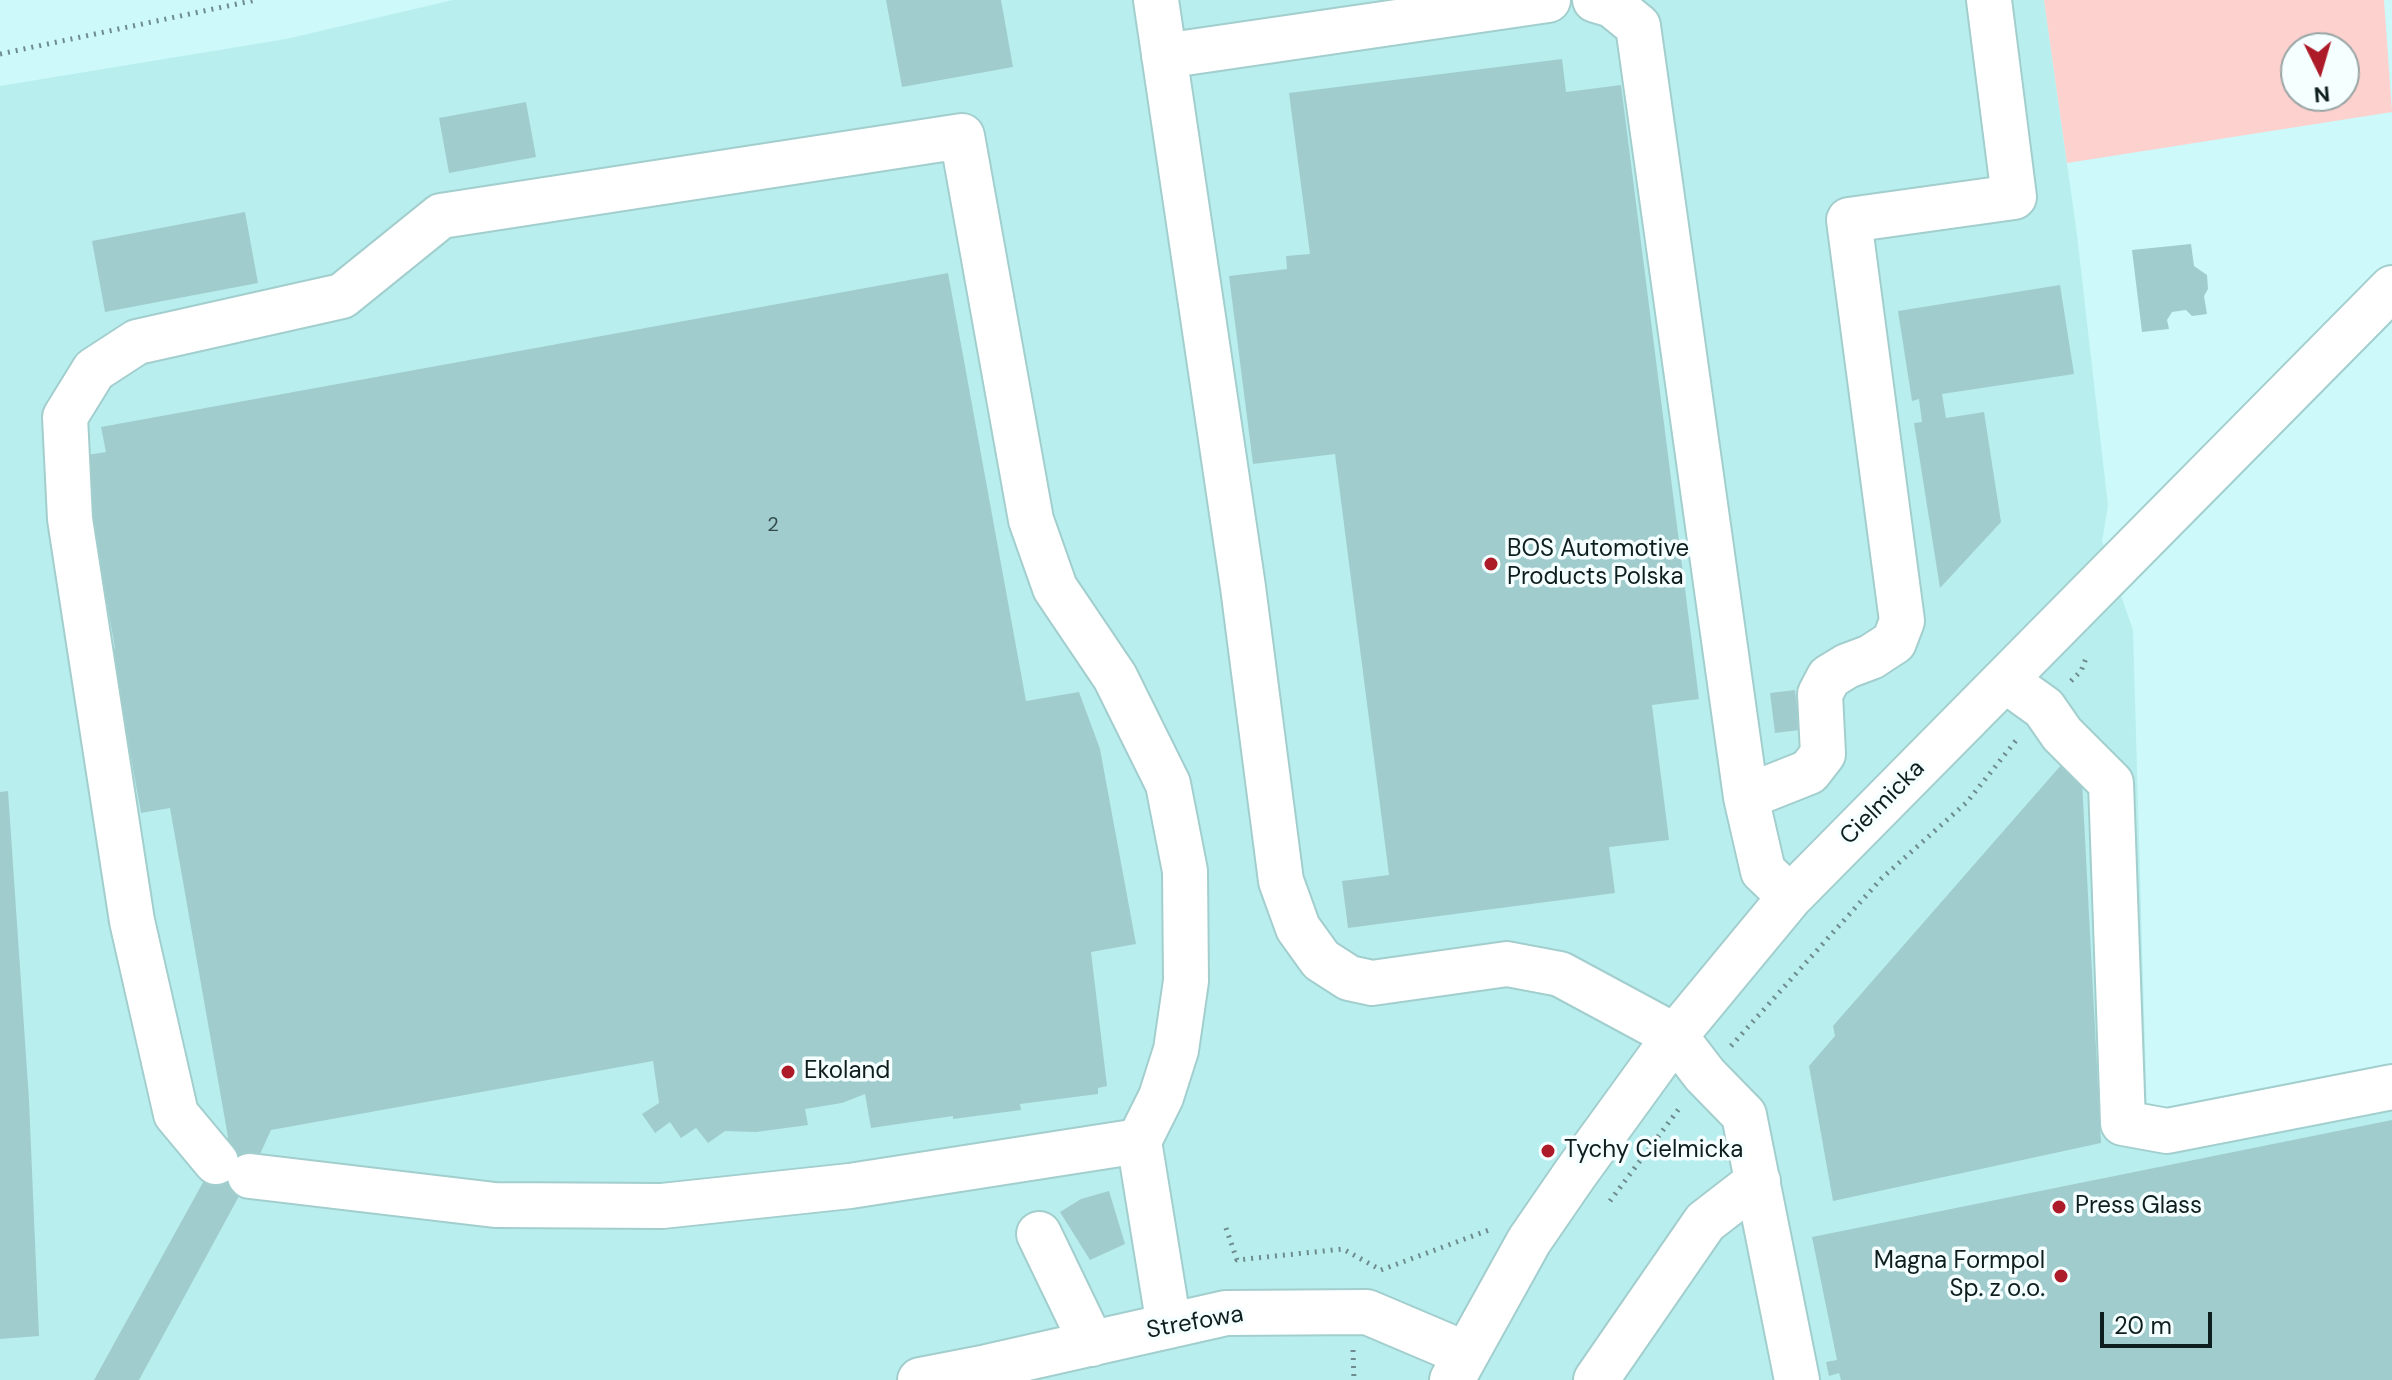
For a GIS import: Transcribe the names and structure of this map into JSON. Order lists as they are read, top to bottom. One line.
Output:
{"streets":{"street":["Cielmicka","Strefowa"]},"crossings":[["Cielmicka","Strefowa"]],"places":["BOS Automotive Products Polska","Ekoland","Tychy Cielmicka","Press Glass","Magna Formpol Sp. z o.o."],"house_numbers":["2"],"scale_bar":"20 m","north":"bottom"}
